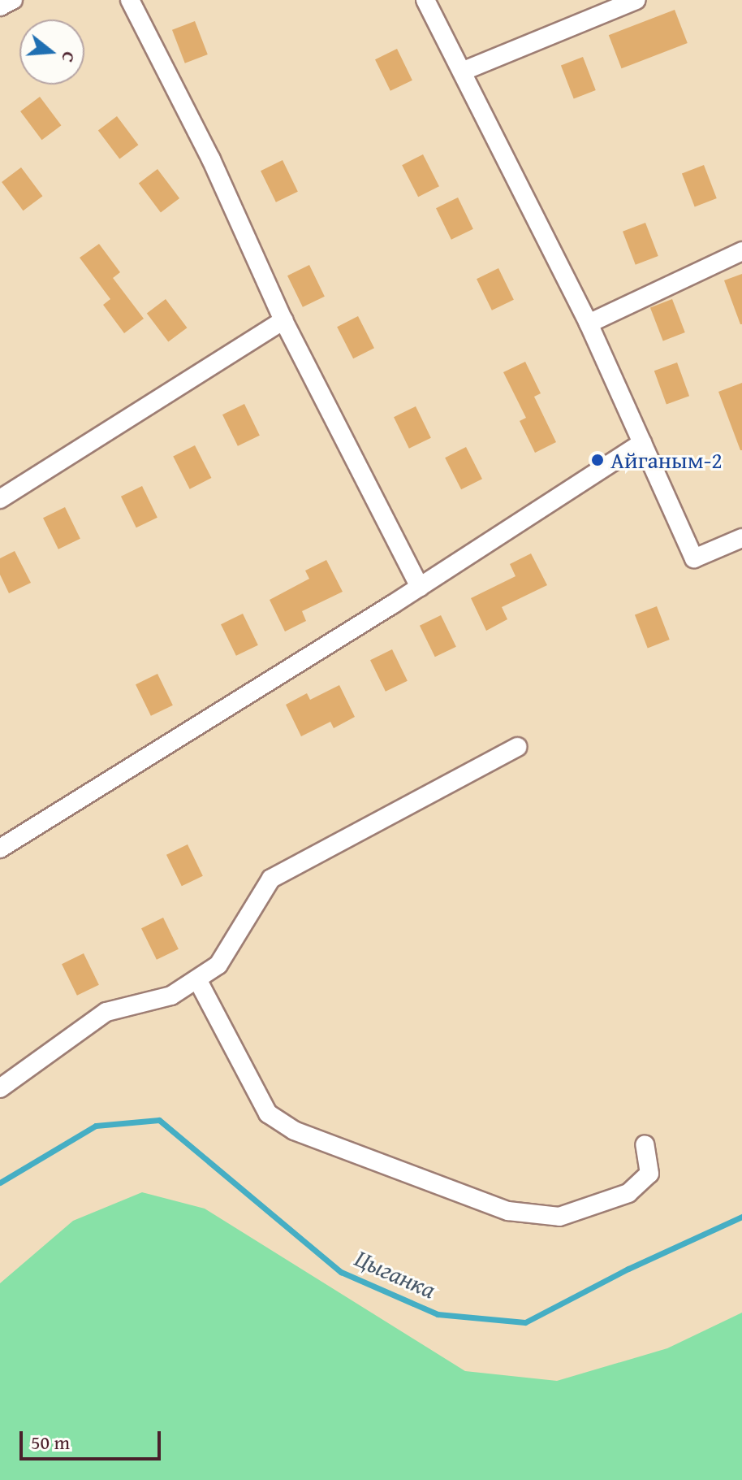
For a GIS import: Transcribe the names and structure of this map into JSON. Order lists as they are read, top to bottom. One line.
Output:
{"water":["Цыганка"],"places":["Айганым-2"],"scale_bar":"50 m","north":"right"}
